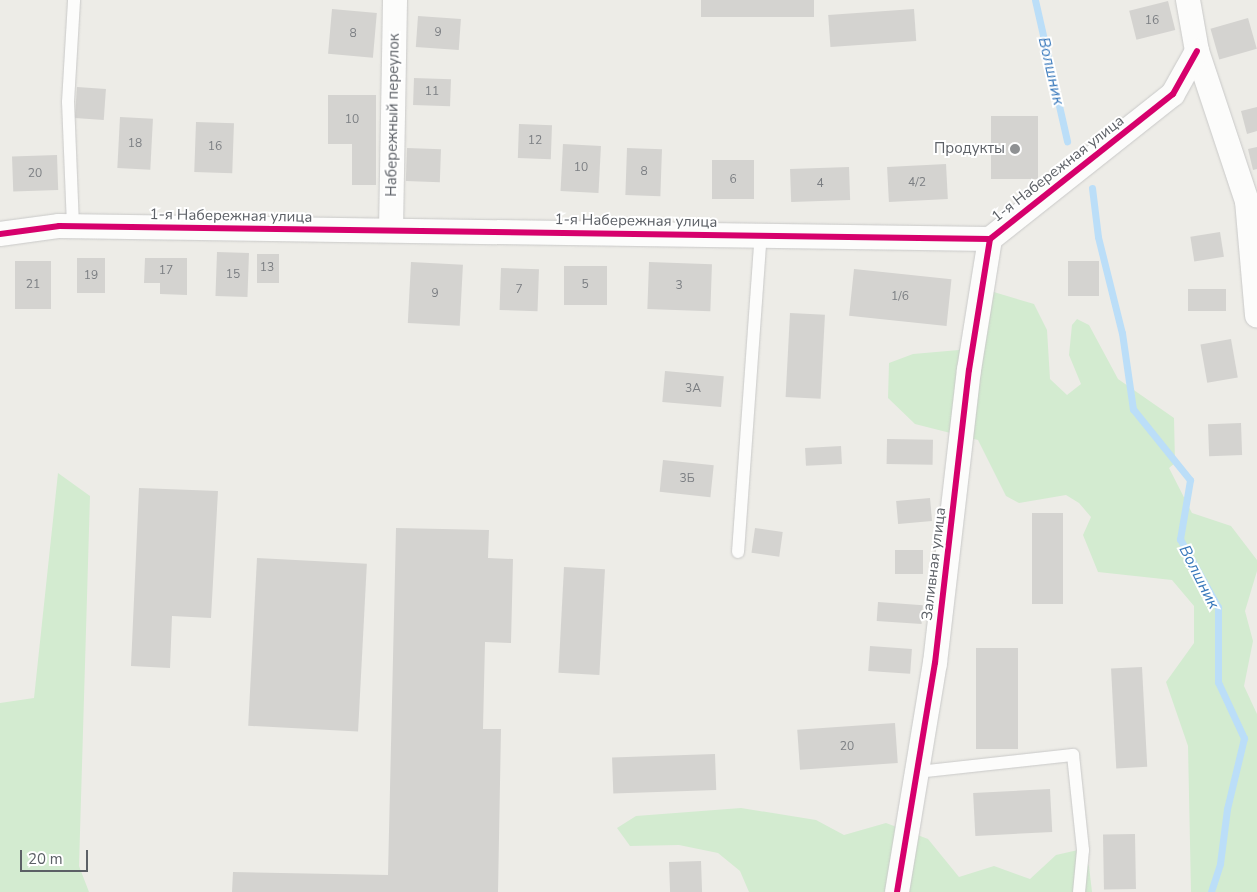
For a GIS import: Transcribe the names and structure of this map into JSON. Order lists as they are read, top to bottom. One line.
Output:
{"streets":{"street":["Набережный переулок","1-я Набережная улица","Заливная улица"]},"crossings":[["Набережный переулок","1-я Набережная улица"],["1-я Набережная улица","Заливная улица"]],"water":["Волшник"],"places":["Продукты"],"house_numbers":["16","9","8","11","10","12","18","16","10","8","20","6","4/2","4","13","17","15","19","21","5","3","7","9","1/6","3А","3Б","20"],"scale_bar":"20 m"}
